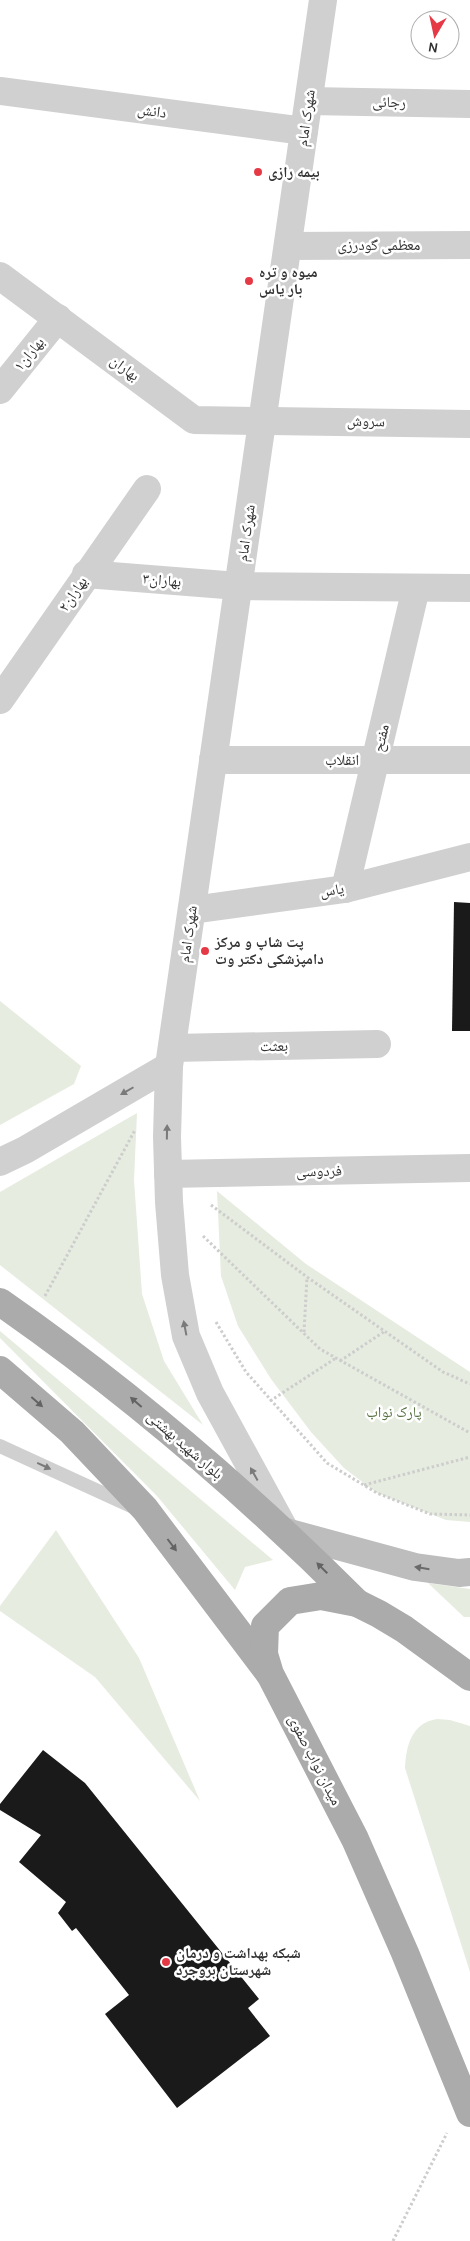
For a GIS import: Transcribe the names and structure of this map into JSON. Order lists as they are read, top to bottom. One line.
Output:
{"streets":{"main road":["بلوار شهید بهشتی","میدان نواب صفوی"],"street":["رجائی","دانش","شهرک امام","معظمی گودرزی","بهاران۱","بهاران","سروش","بهاران۳","بهاران۲","مفتح","انقلاب","یاس","بعثت","فردوسی"]},"crossings":[["رجائی","شهرک امام"],["دانش","شهرک امام"],["شهرک امام","معظمی گودرزی"],["شهرک امام","بهاران"],["شهرک امام","سروش"],["شهرک امام","بهاران۳"],["شهرک امام","انقلاب"],["شهرک امام","یاس"],["شهرک امام","بعثت"],["شهرک امام","فردوسی"],["شهرک امام","بلوار شهید بهشتی"],["بهاران۱","بهاران"],["بهاران","سروش"],["بهاران۳","بهاران۲"],["مفتح","انقلاب"],["مفتح","یاس"],["بلوار شهید بهشتی","میدان نواب صفوی"]],"parks":["پارک نواب"],"places":["بیمه رازی","میوه و تره بار یاس","پت شاپ و مرکز دامپزشکی دکتر وت","شبکه بهداشت و درمان شهرستان بروجرد"],"north":"bottom"}
